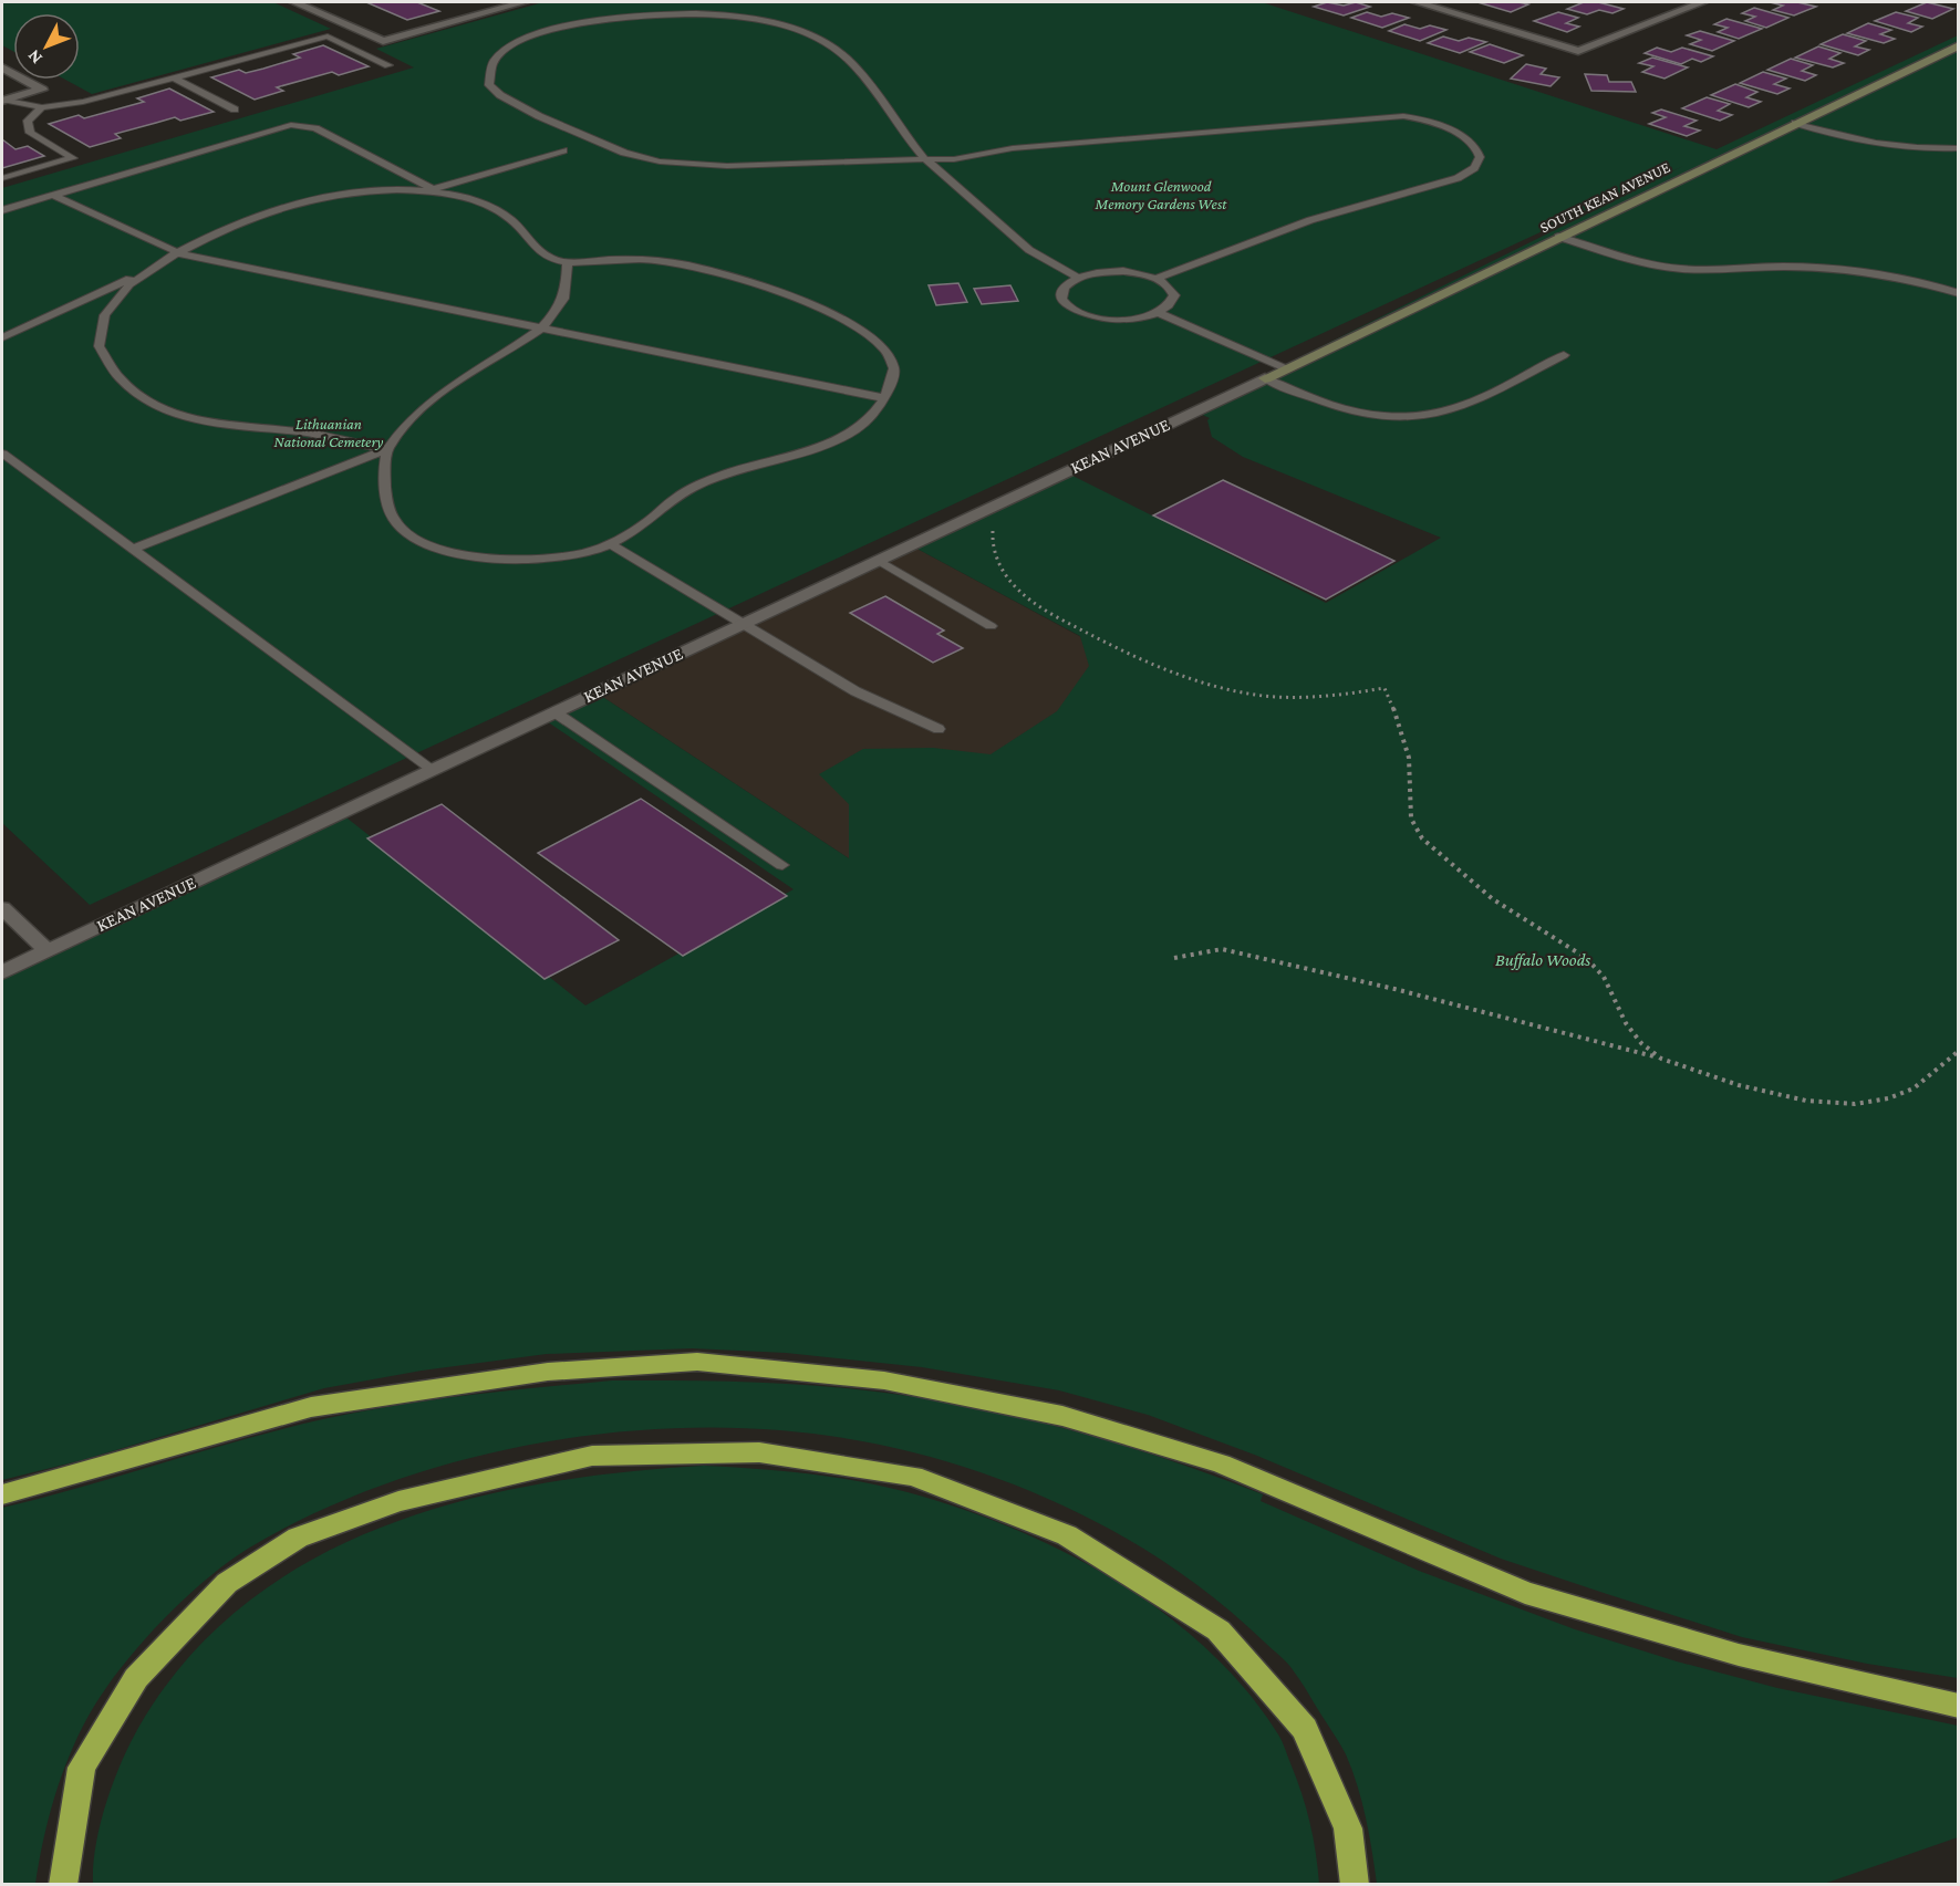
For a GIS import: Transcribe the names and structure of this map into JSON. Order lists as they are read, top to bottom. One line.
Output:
{"streets":{"street":["SOUTH KEAN AVENUE","KEAN AVENUE"]},"crossings":[["SOUTH KEAN AVENUE","KEAN AVENUE"]],"parks":["Mount Glenwood Memory Gardens West","Lithuanian National Cemetery","Buffalo Woods"],"north":"bottom left"}
